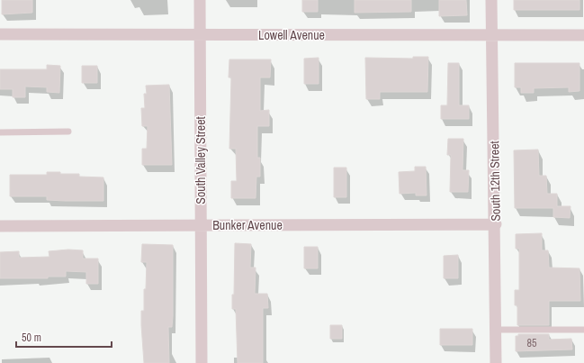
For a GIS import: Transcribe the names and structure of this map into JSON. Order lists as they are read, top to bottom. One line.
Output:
{"streets":{"street":["Lowell Avenue","South Valley Street","South 12th Street","Bunker Avenue"]},"crossings":[["Lowell Avenue","South Valley Street"],["Lowell Avenue","South 12th Street"],["South Valley Street","Bunker Avenue"],["South 12th Street","Bunker Avenue"]],"house_numbers":["85"],"scale_bar":"50 m"}
